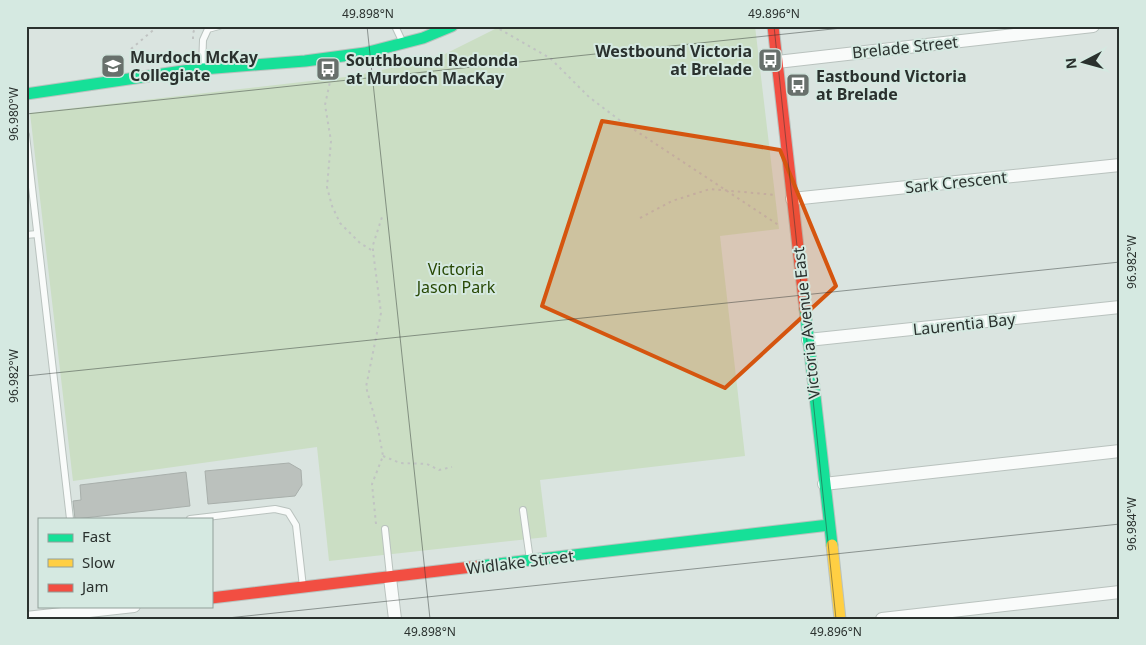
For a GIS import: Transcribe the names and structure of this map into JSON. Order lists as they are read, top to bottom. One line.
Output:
{"streets":{"street":["Brelade Street","Sark Crescent","Victoria Avenue East","Laurentia Bay","Widlake Street"]},"crossings":[["Brelade Street","Victoria Avenue East"],["Sark Crescent","Victoria Avenue East"],["Victoria Avenue East","Laurentia Bay"],["Victoria Avenue East","Widlake Street"]],"parks":["Victoria Jason Park"],"places":{"bus stop":["Westbound Victoria at Brelade","Southbound Redonda at Murdoch MacKay","Eastbound Victoria at Brelade"],"school or university":["Murdoch McKay Collegiate"]},"legend":["Fast","Slow","Jam"],"north":"left","coordinates":["49.898°N","49.896°N","96.980°W","96.982°W","96.984°W"]}
